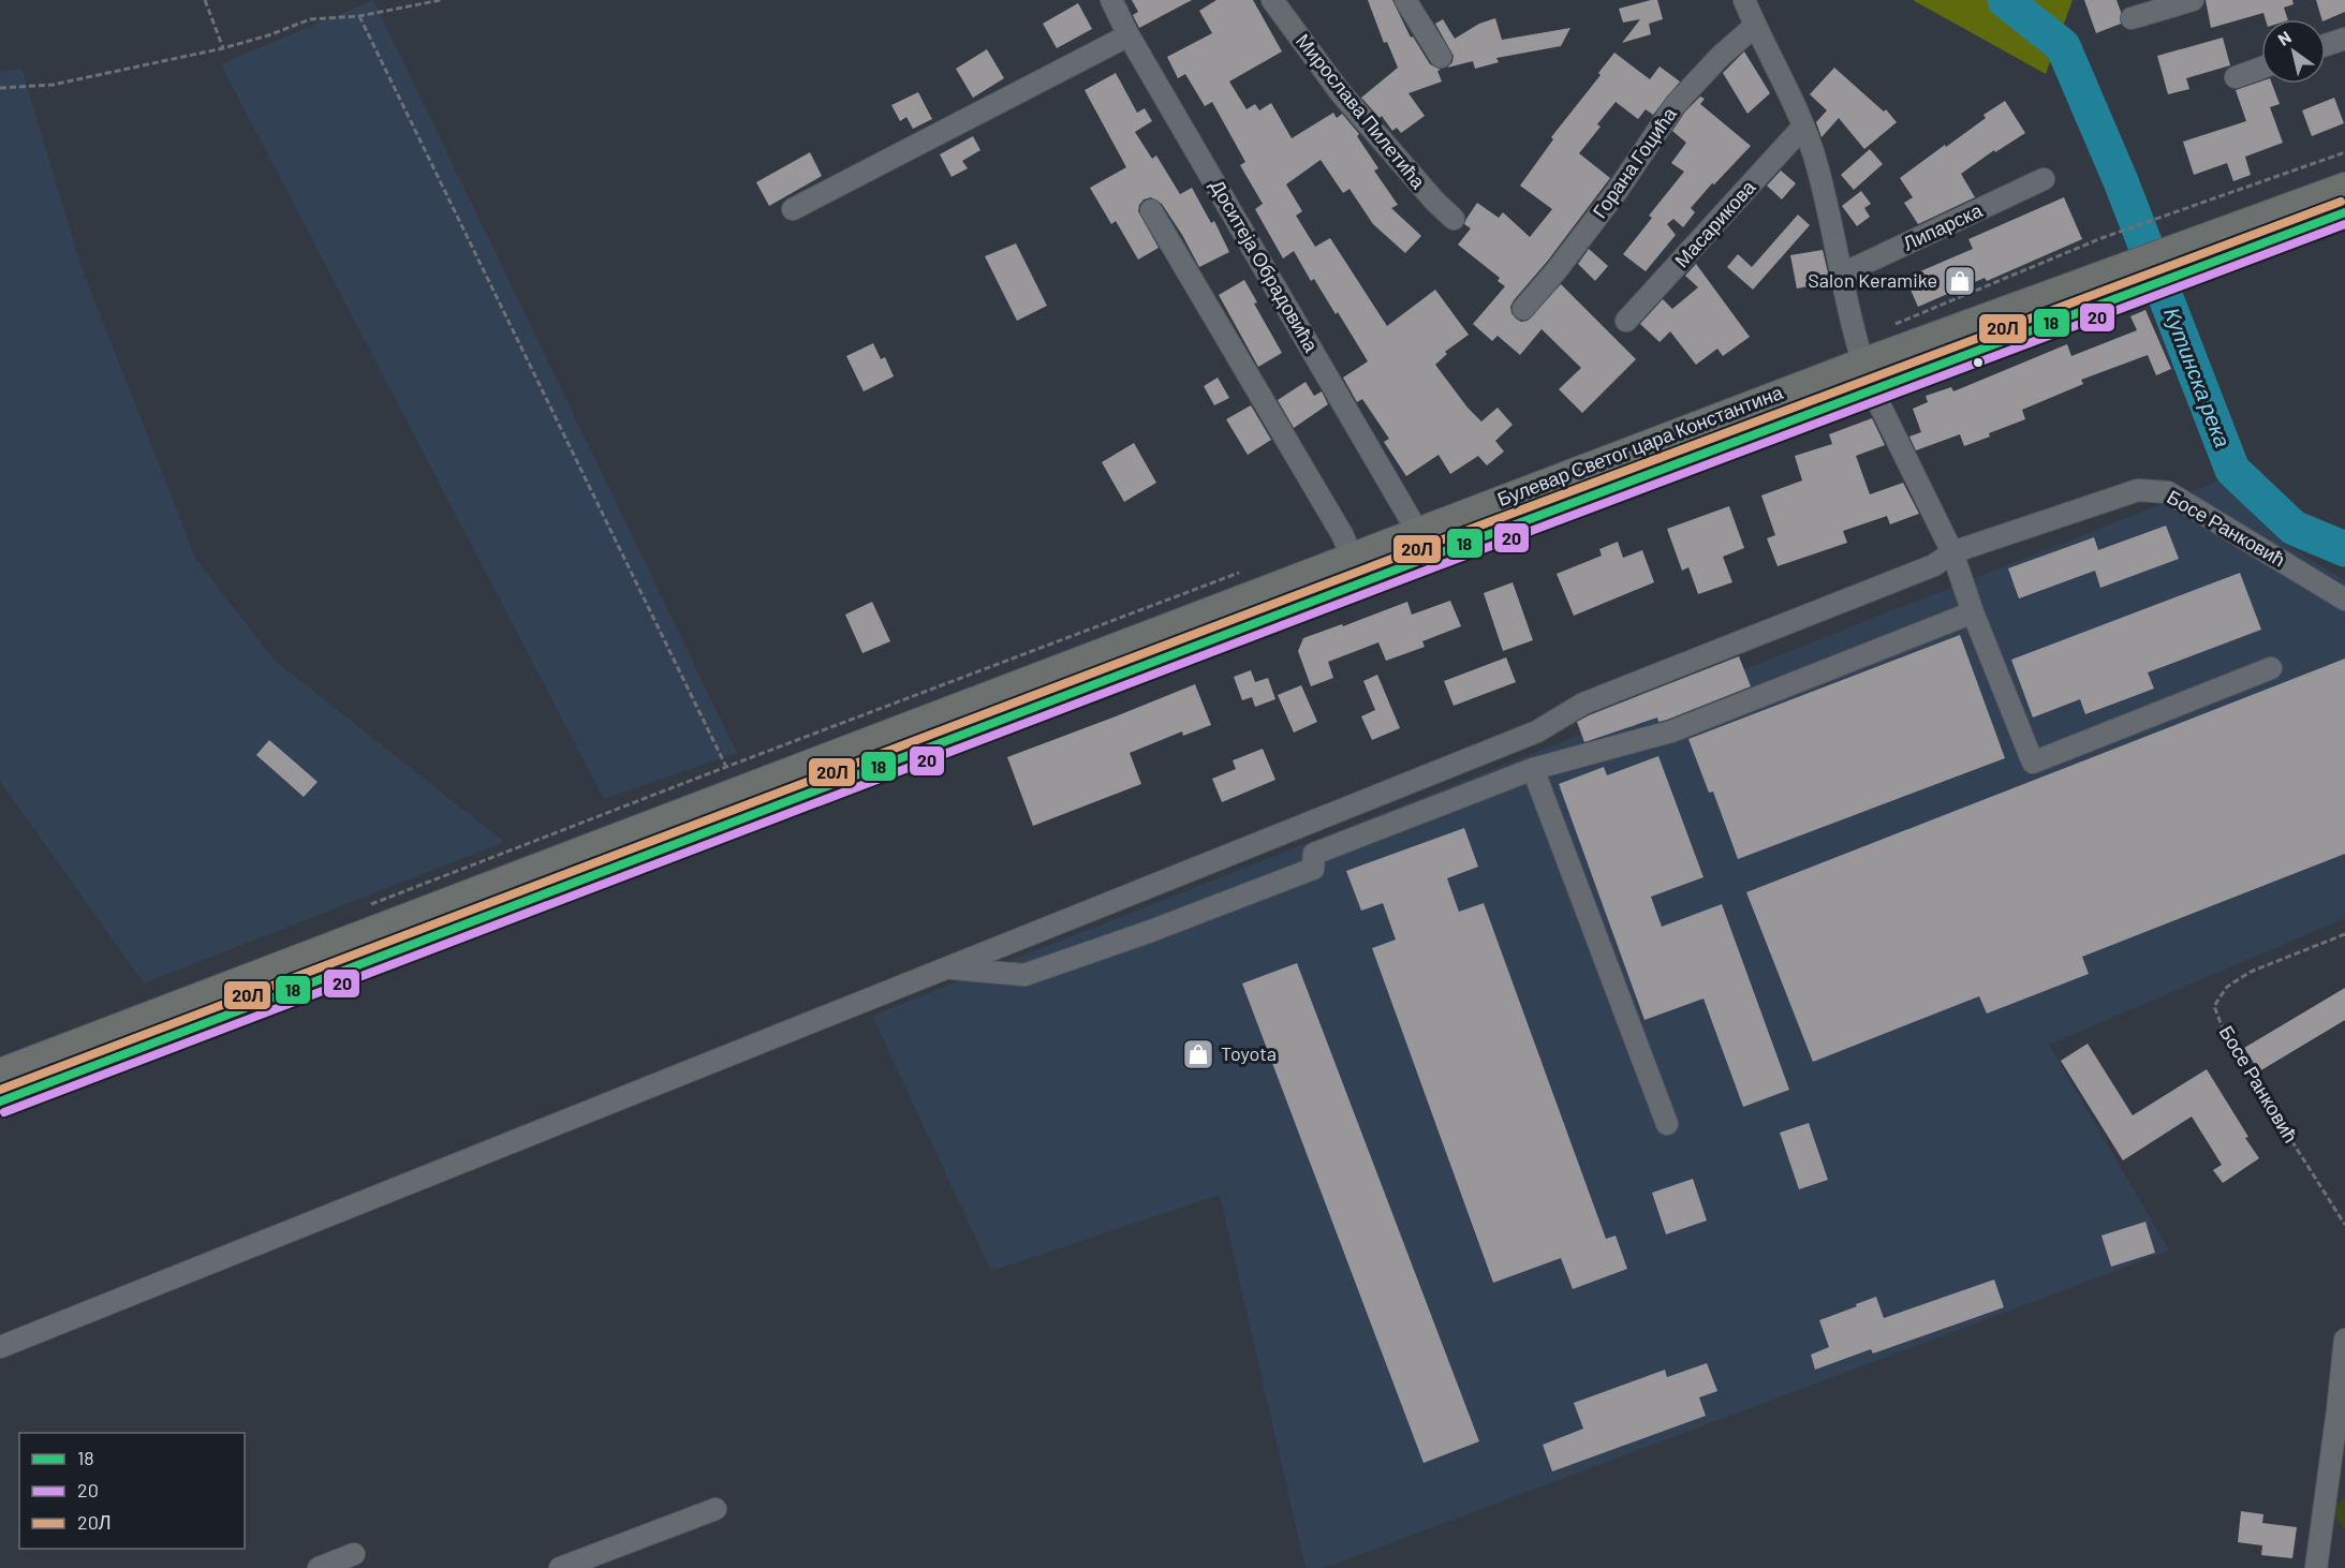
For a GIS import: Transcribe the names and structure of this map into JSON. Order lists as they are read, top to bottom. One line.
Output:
{"streets":{"main road":["Булевар Светог цара Константина"],"street":["Мирослава Пилетића","Горана Гоцића","Масарикова","Липарска","Доситеја Обрадовића","Босе Ранковић"]},"crossings":[["Доситеја Обрадовића","Булевар Светог цара Константина"]],"water":["Кутинска река"],"places":{"shop":["Salon Keramike","Toyota"]},"lines":["transit line 20Л","transit line 18","transit line 20"],"legend":["18","20","20Л"],"north":"top left"}
